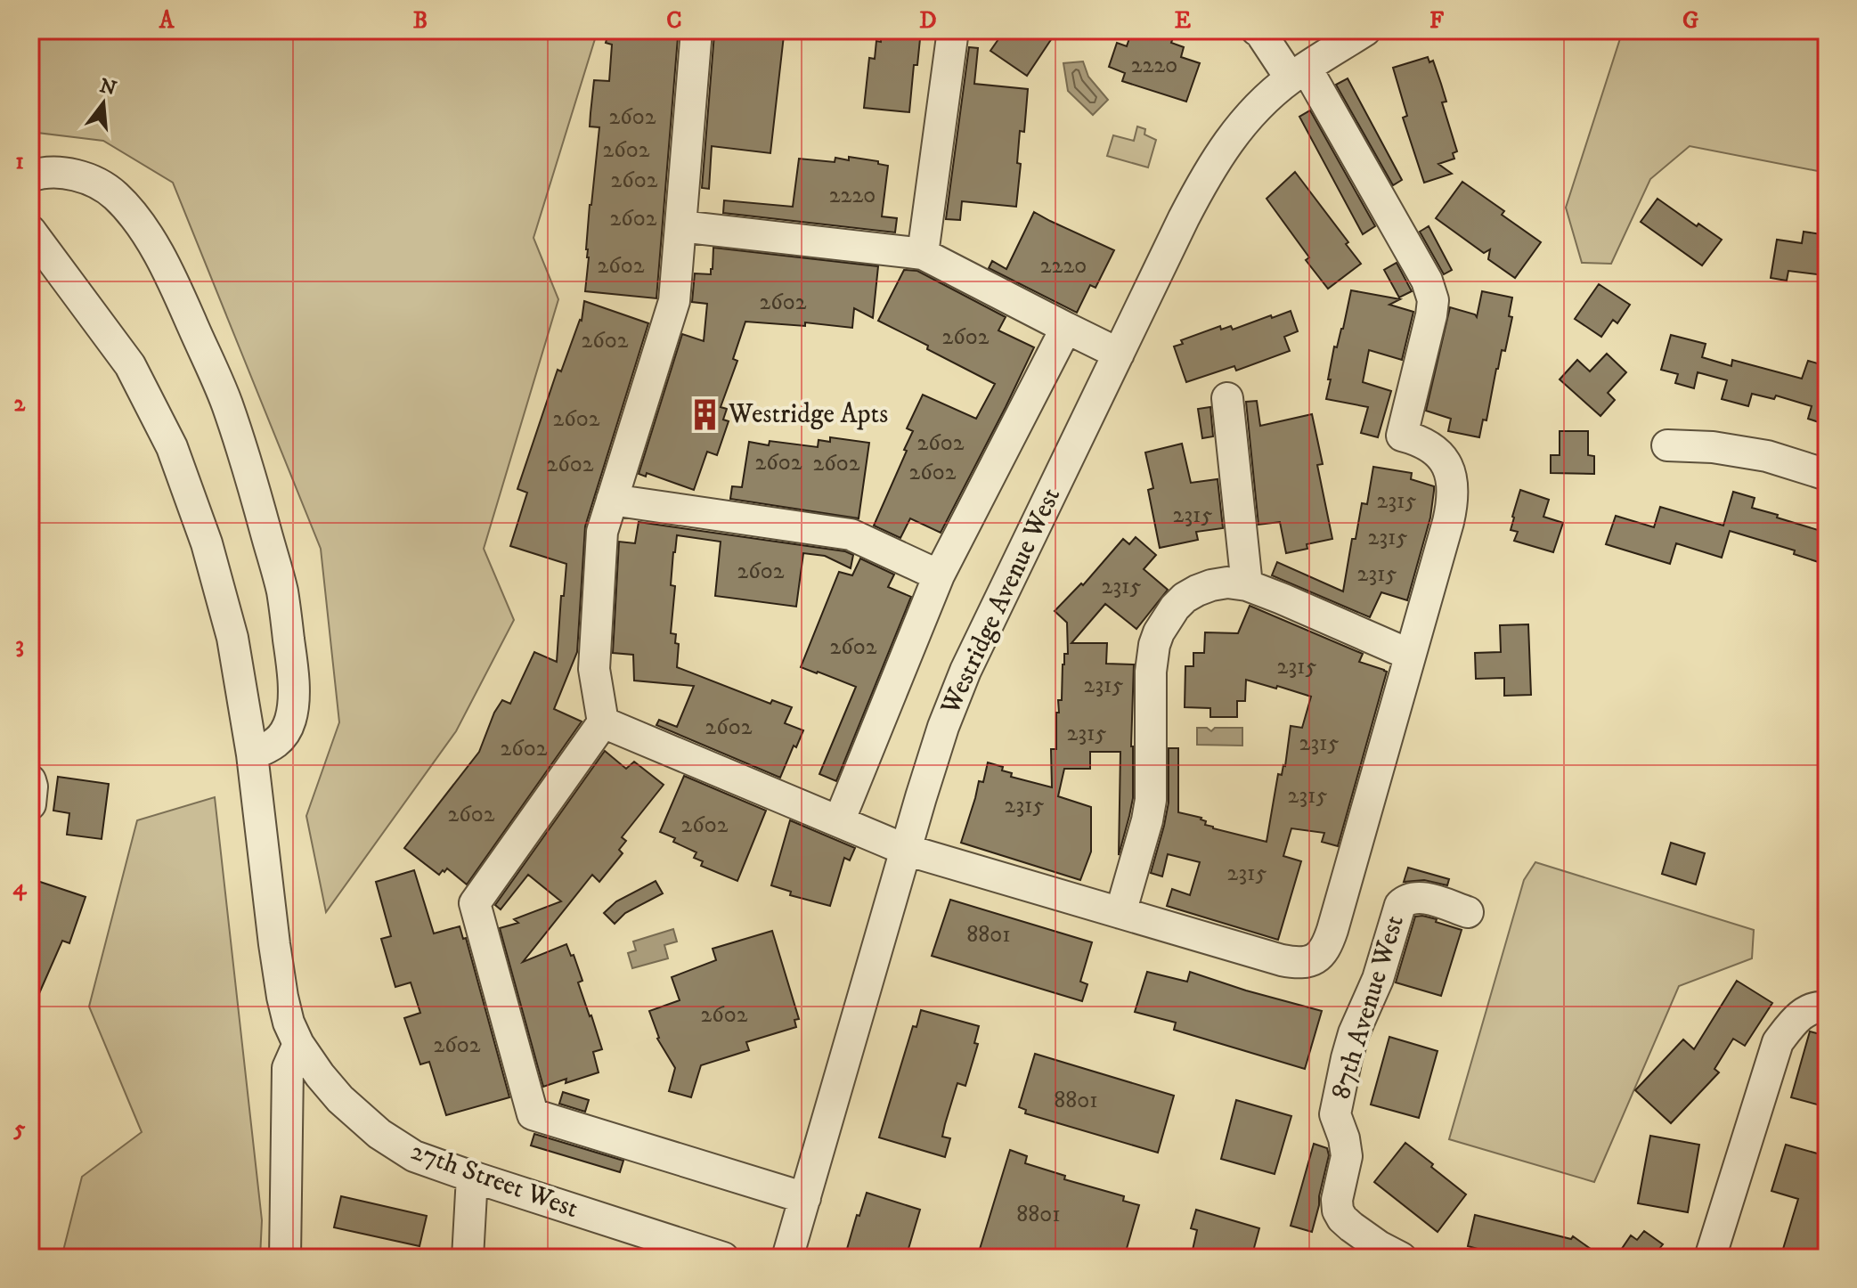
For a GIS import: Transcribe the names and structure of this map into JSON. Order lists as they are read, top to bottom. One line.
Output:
{"streets":{"street":["Westridge Avenue West","87th Avenue West","27th Street West"]},"places":{"building":["Westridge Apts"]},"house_numbers":["2220","2602","2602","2602","2220","2602","2602","2220","2602","2602","2602","2602","2602","2602","2602","2602","2602","2315","2315","2315","2602","2315","2315","2602","2315","2315","2602","2315","2315","2602","2315","2315","2602","2602","2315","8801","2602","2602","8801","8801"],"north":"top","grid":{"columns":["A","B","C","D","E","F","G"],"rows":["1","2","3","4","5"]}}
